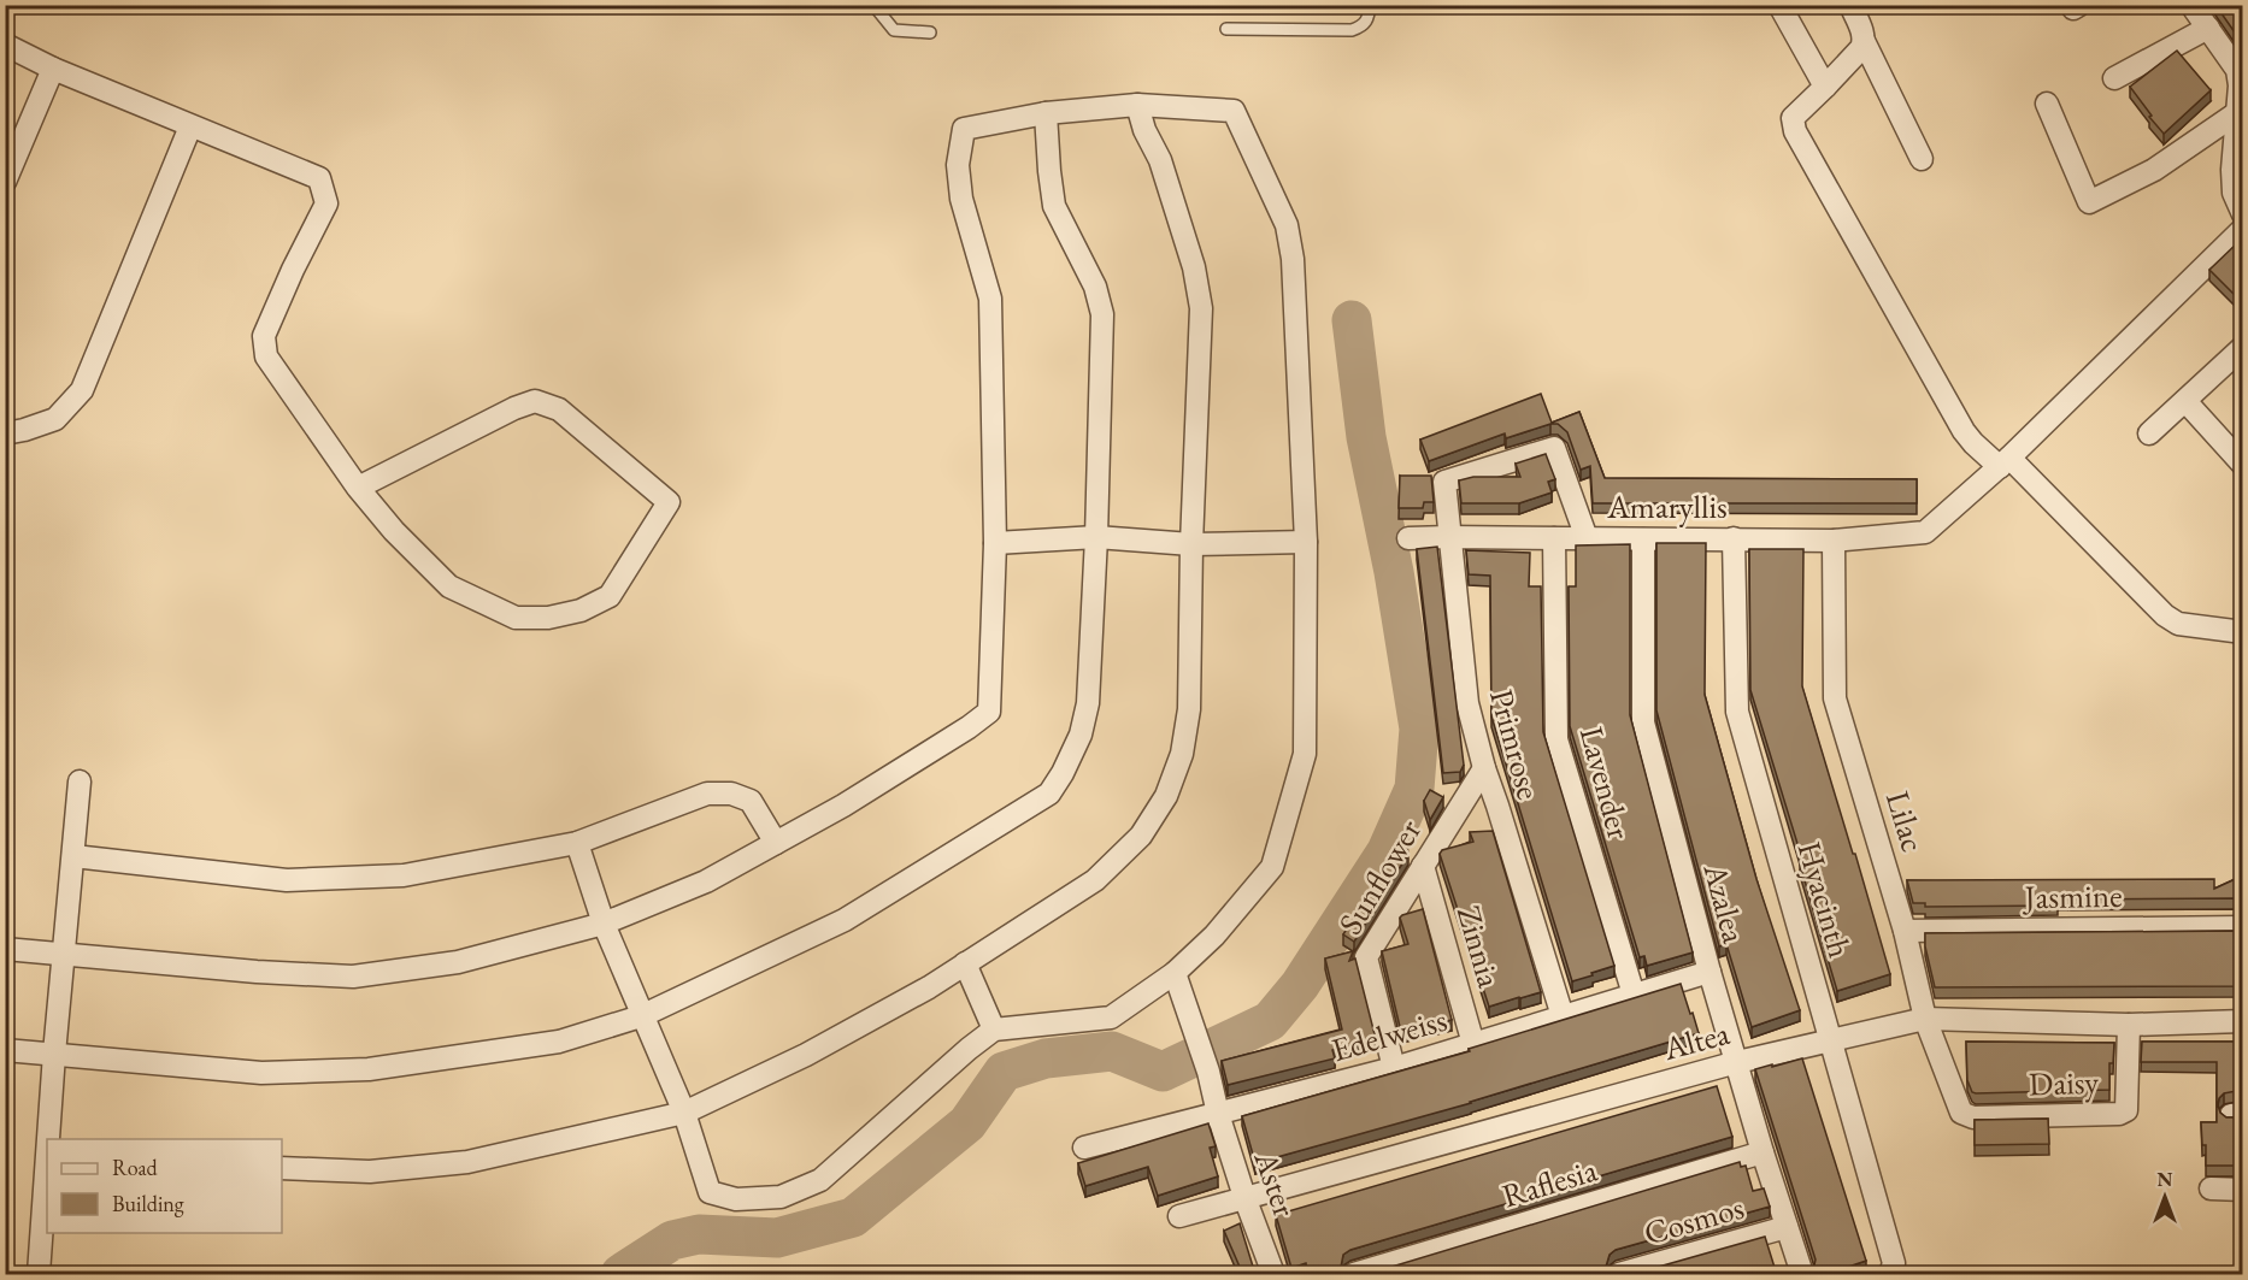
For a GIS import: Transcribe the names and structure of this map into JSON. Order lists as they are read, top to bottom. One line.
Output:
{"streets":{"street":["Amaryllis","Primrose","Lavender","Lilac","Sunflower","Jasmine","Hyacinth","Azalea","Zinnia","Edelweiss","Altea","Daisy","Raflesia","Aster","Cosmos"]},"crossings":[["Amaryllis","Primrose"],["Amaryllis","Lavender"],["Amaryllis","Lilac"],["Amaryllis","Hyacinth"],["Amaryllis","Azalea"],["Primrose","Sunflower"],["Primrose","Edelweiss"],["Lavender","Edelweiss"],["Lilac","Jasmine"],["Lilac","Altea"],["Lilac","Daisy"],["Sunflower","Zinnia"],["Sunflower","Edelweiss"],["Hyacinth","Altea"],["Azalea","Edelweiss"],["Azalea","Altea"],["Azalea","Raflesia"],["Azalea","Cosmos"],["Zinnia","Edelweiss"],["Edelweiss","Aster"],["Altea","Daisy"],["Altea","Aster"]],"legend":["Road","Building"],"north":"top"}
